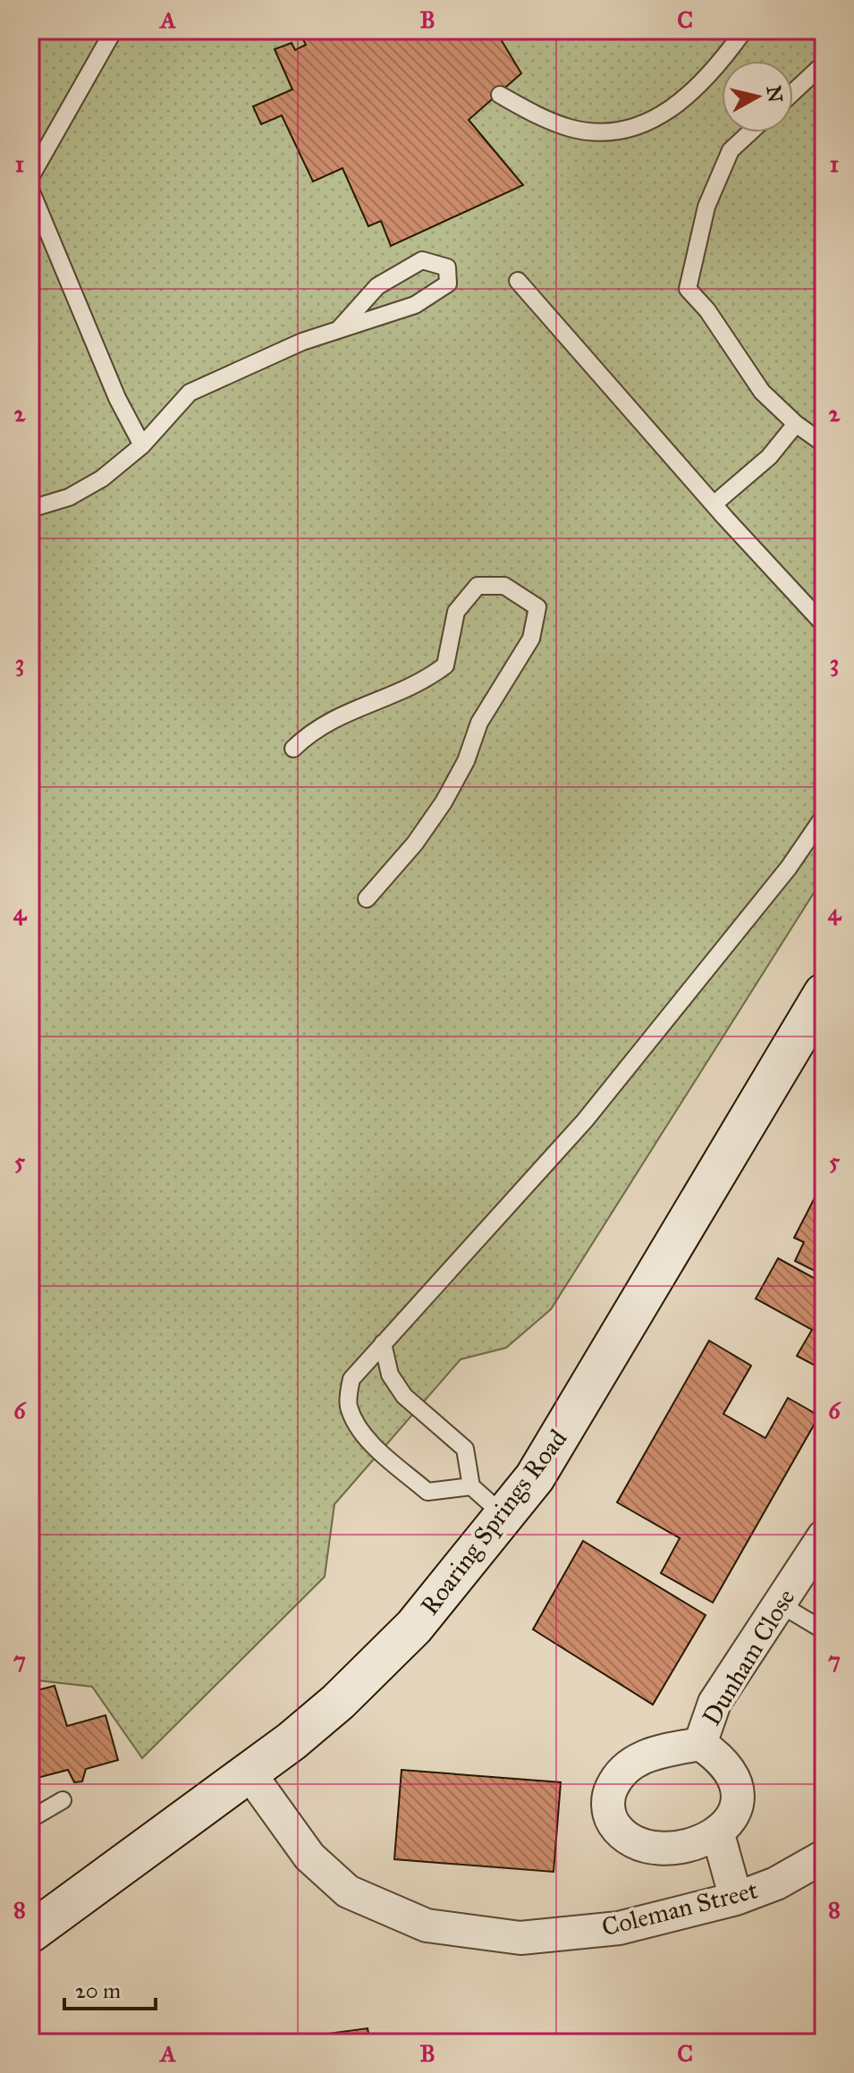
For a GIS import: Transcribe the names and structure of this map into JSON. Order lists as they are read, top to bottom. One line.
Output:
{"streets":{"street":["Roaring Springs Road","Dunham Close","Coleman Street"]},"crossings":[["Roaring Springs Road","Coleman Street"]],"scale_bar":"20 m","north":"right","grid":{"columns":["A","B","C"],"rows":["1","2","3","4","5","6","7","8"]}}
